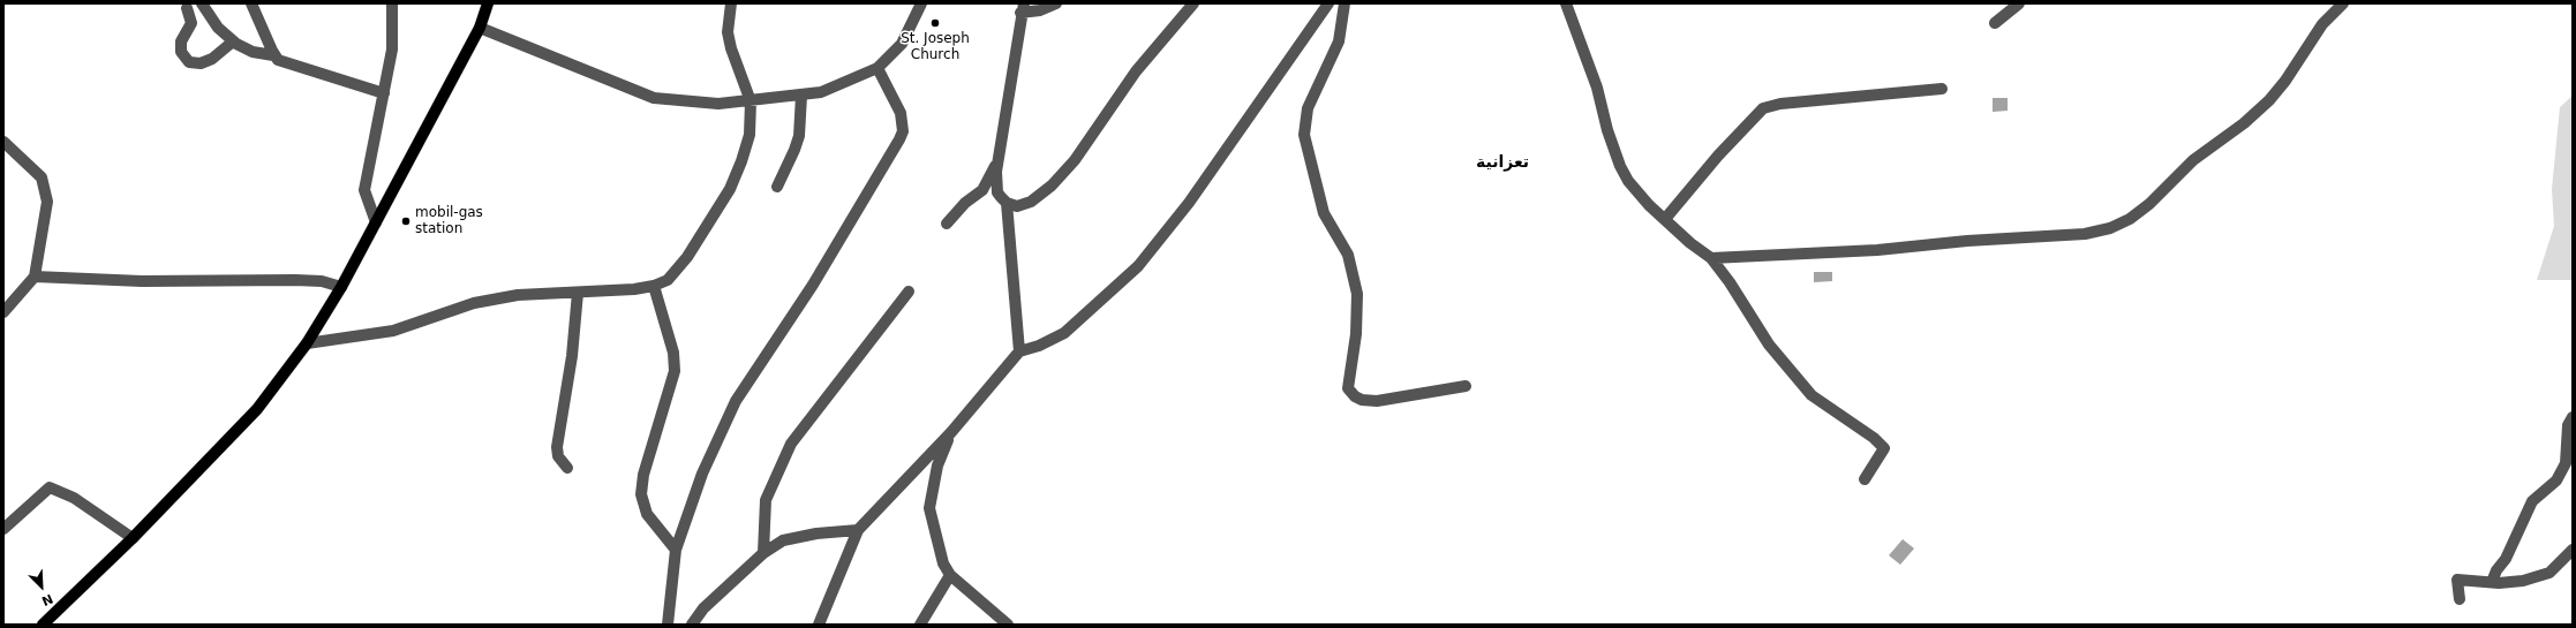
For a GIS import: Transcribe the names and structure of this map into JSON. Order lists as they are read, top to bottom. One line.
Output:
{"districts":["تعزانية"],"places":["St. Joseph Church","mobil-gas station"],"north":"bottom right"}
